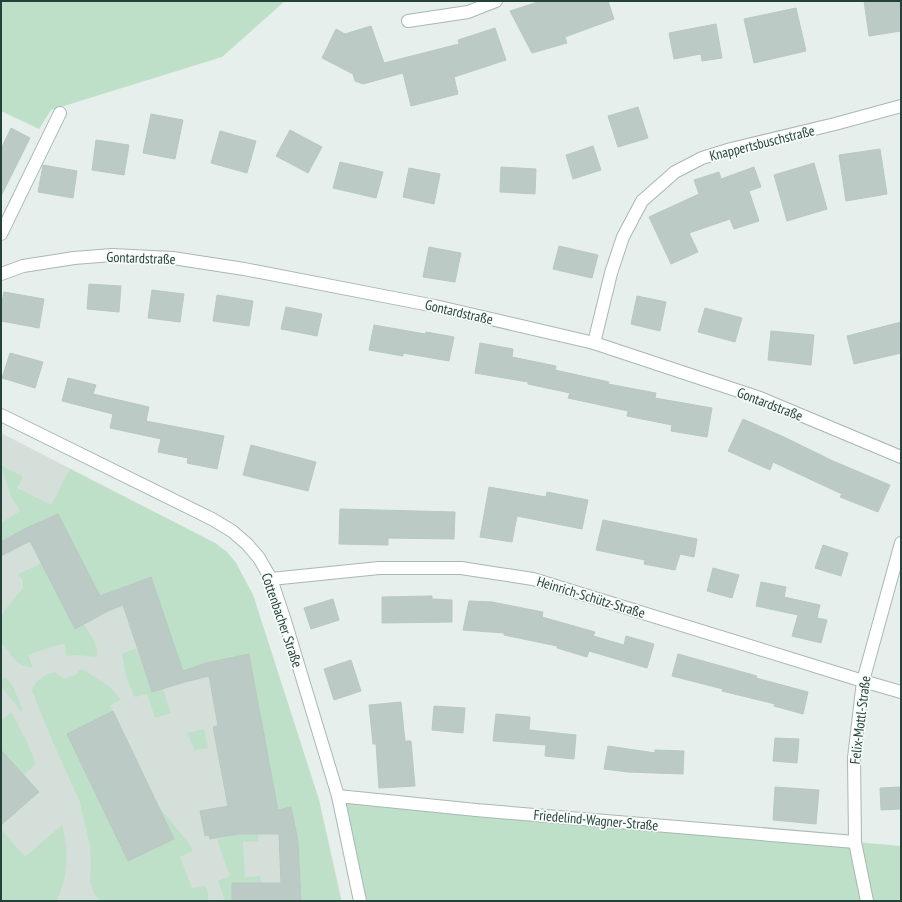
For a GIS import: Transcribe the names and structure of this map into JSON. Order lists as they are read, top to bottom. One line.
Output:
{"streets":{"street":["Knappertsbuschstraße","Gontardstraße","Heinrich-Schütz-Straße","Cottenbacher Straße","Felix-Mottl-Straße","Friedelind-Wagner-Straße"]},"crossings":[["Knappertsbuschstraße","Gontardstraße"],["Heinrich-Schütz-Straße","Cottenbacher Straße"],["Heinrich-Schütz-Straße","Felix-Mottl-Straße"],["Cottenbacher Straße","Friedelind-Wagner-Straße"],["Felix-Mottl-Straße","Friedelind-Wagner-Straße"]]}
